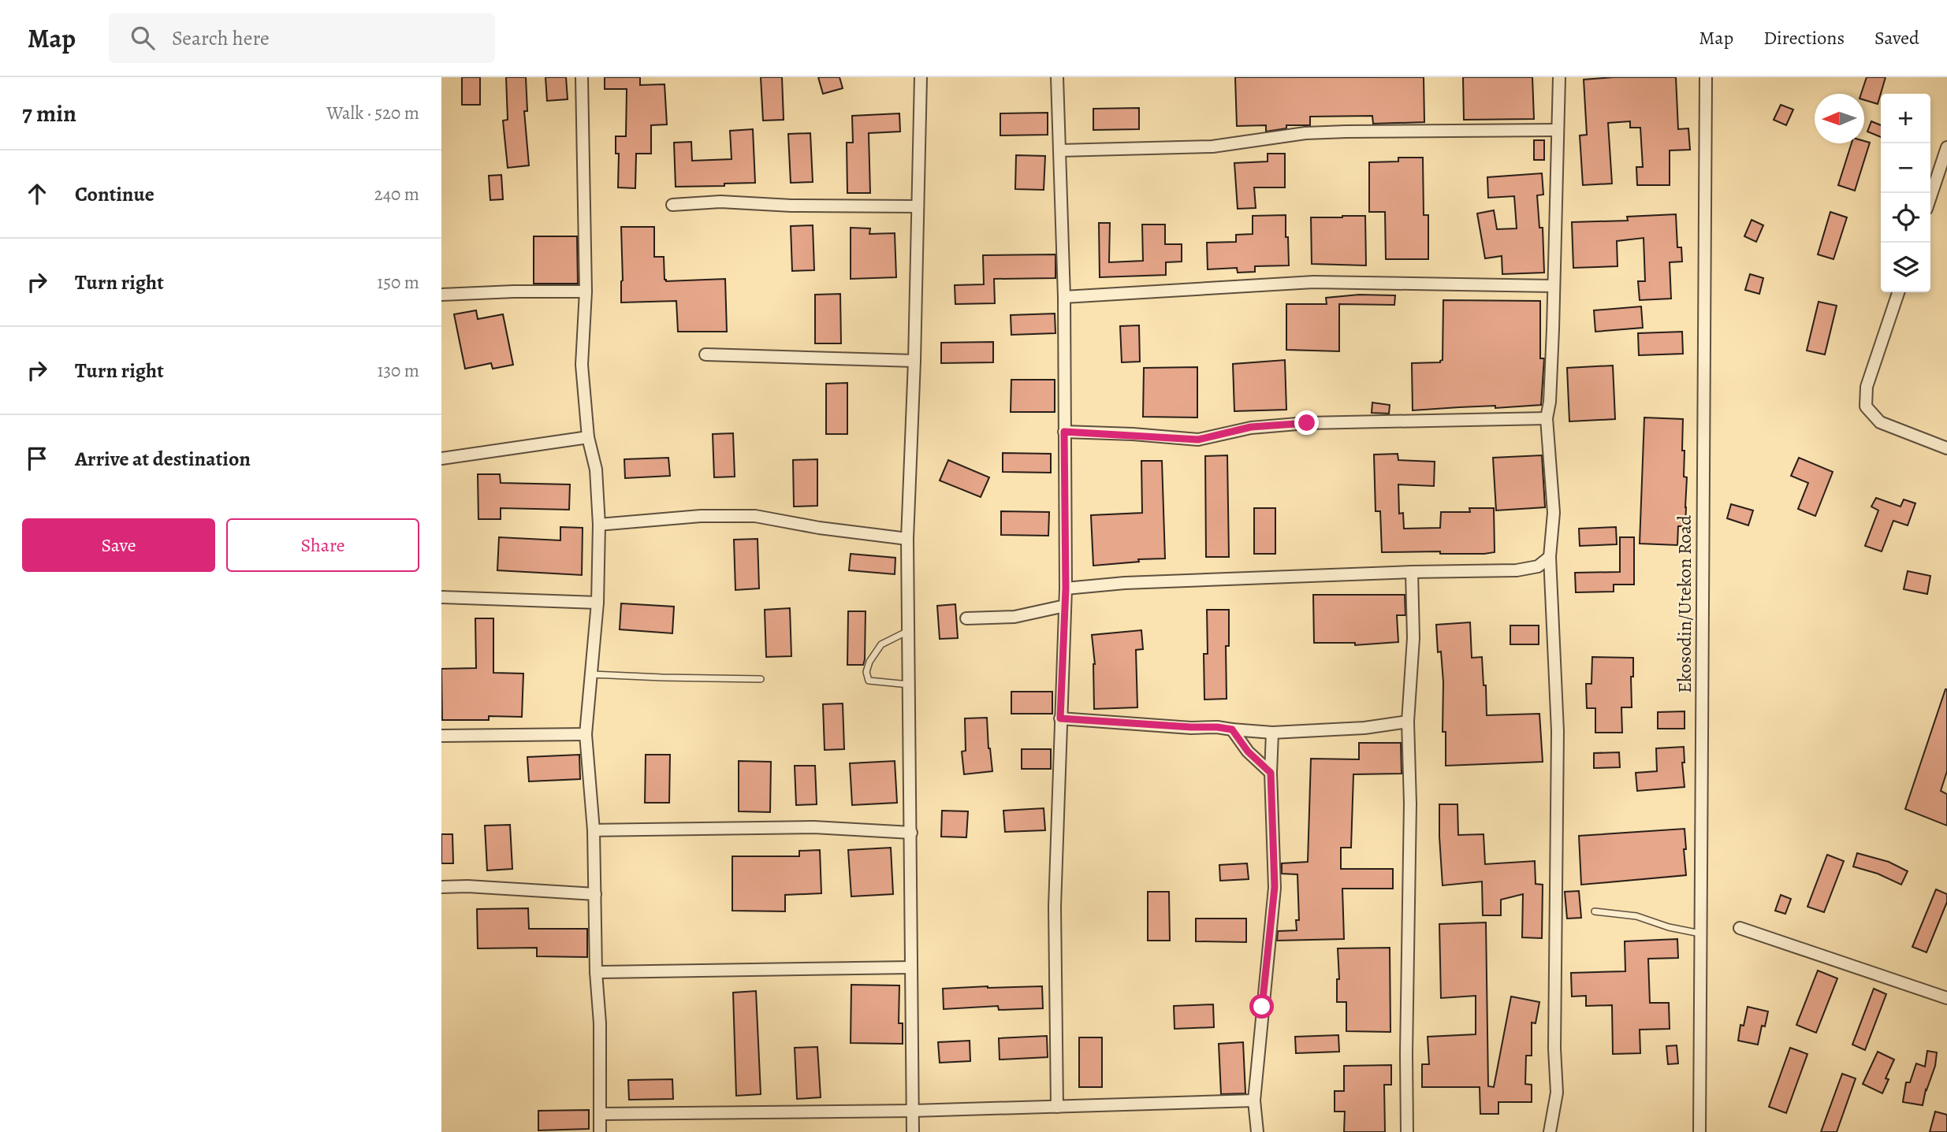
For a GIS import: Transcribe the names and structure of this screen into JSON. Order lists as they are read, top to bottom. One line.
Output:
{"streets":{"street":["Ekosodin/Utekon Road"]},"north":"left","page":{"header":"Map","search":"Search here","nav":["Map","Directions","Saved"],"heading":["7 min","Walk · 520 m"],"map_buttons":["+","−"],"list":[["Continue","240 m"],["Turn right","150 m"],["Turn right","130 m"],"Arrive at destination"],"buttons":["Save","Share"]}}
